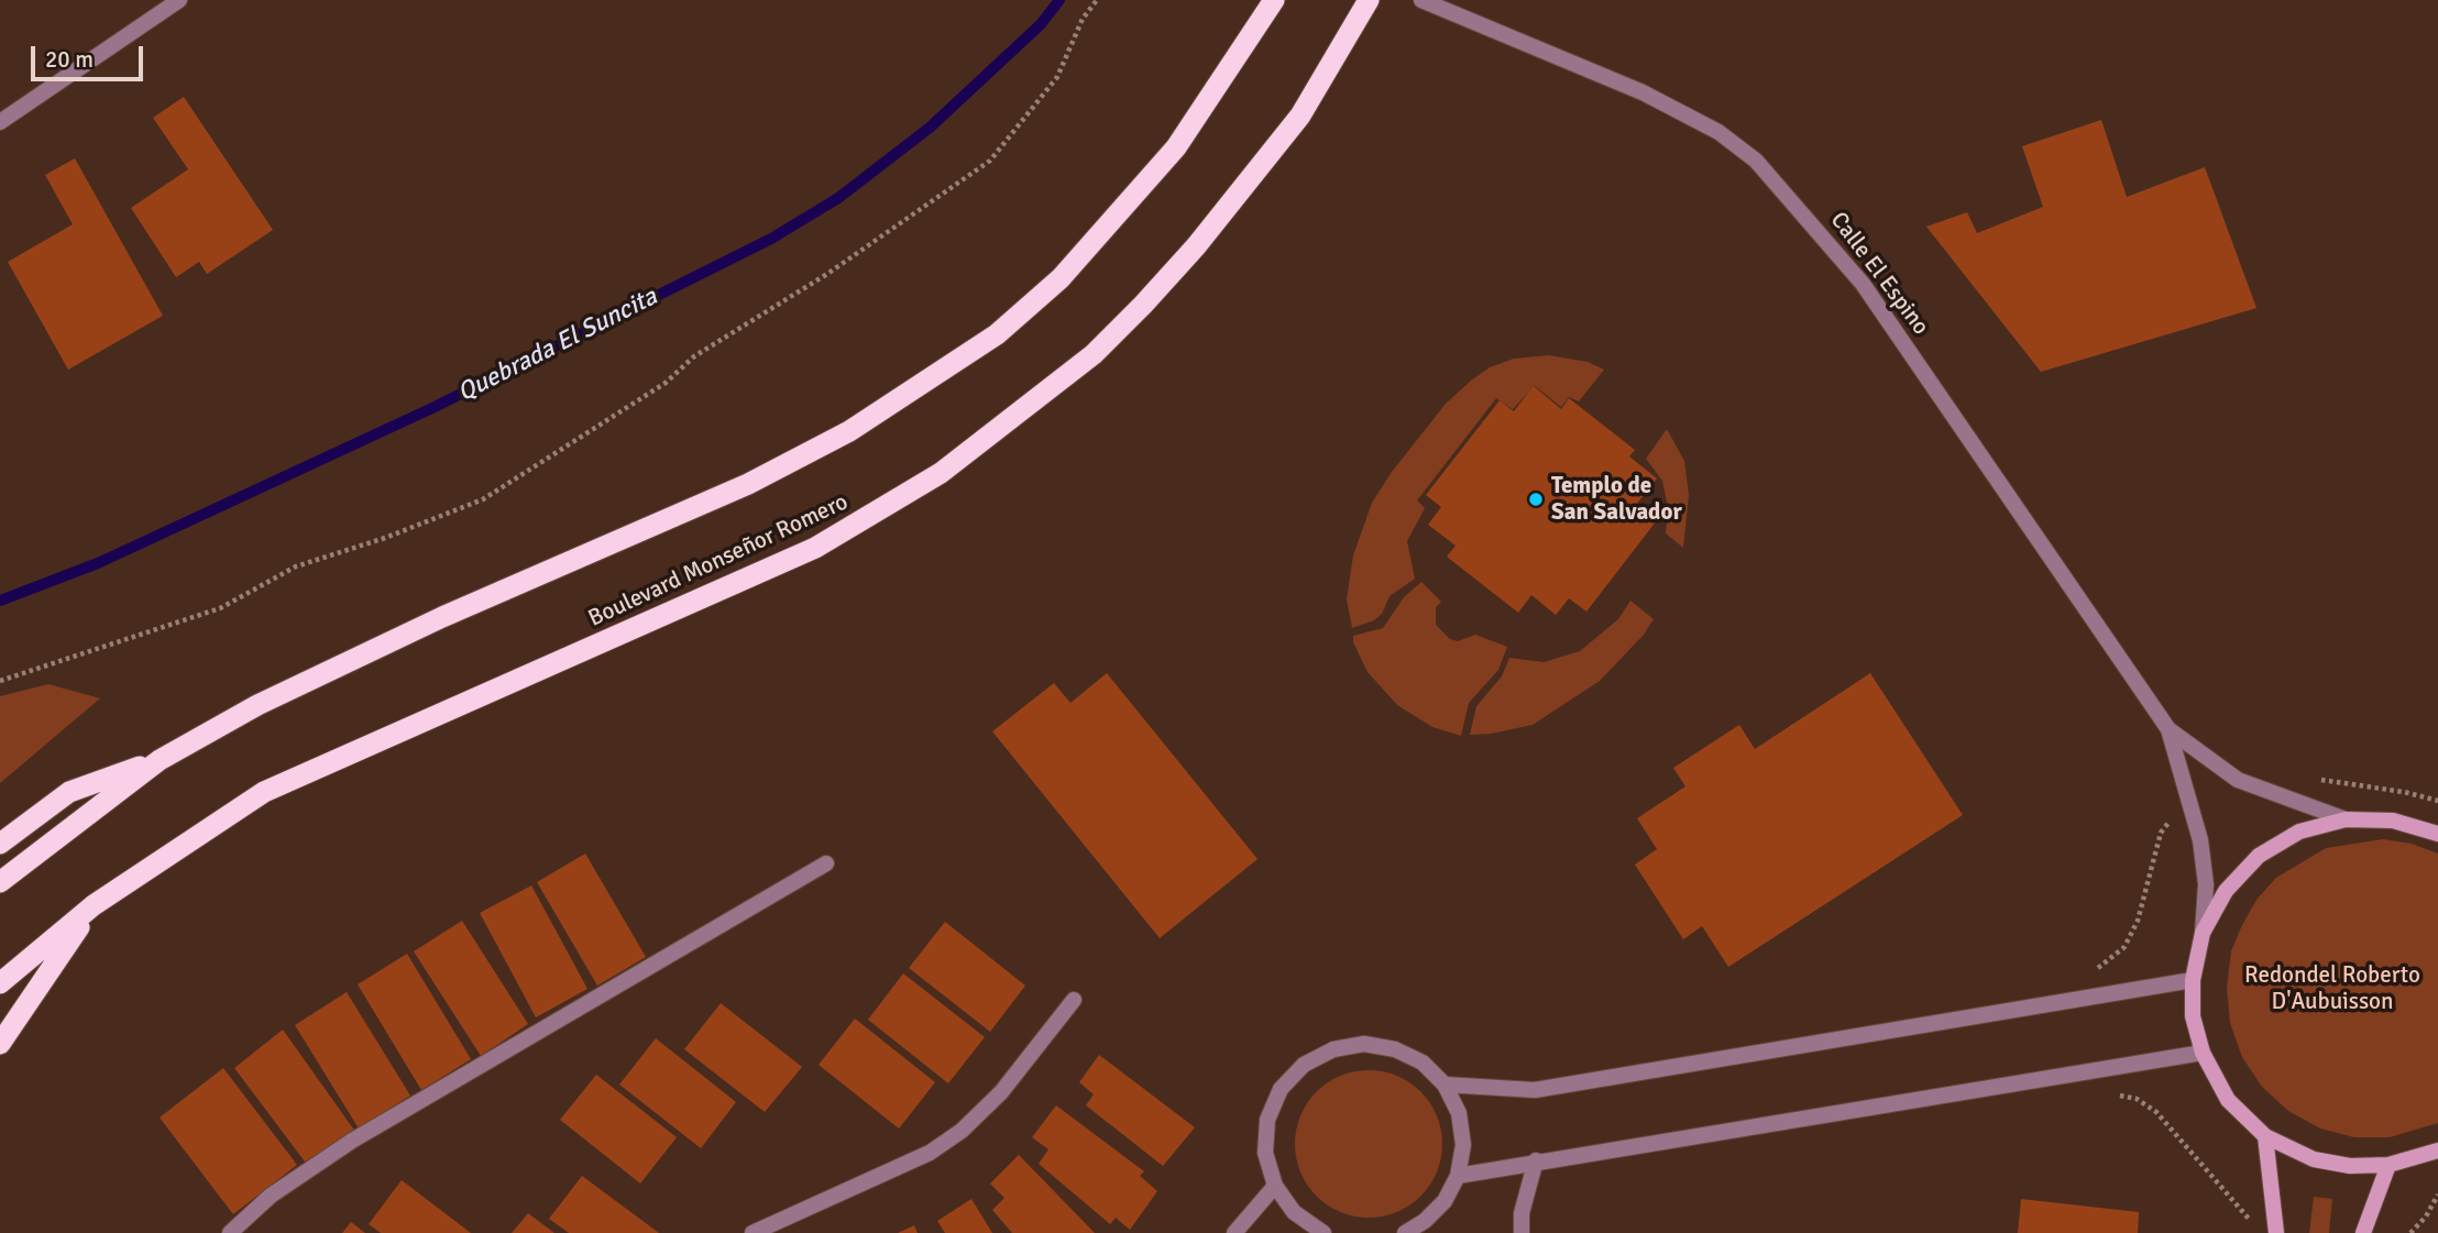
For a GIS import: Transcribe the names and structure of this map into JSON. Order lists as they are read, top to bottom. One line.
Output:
{"streets":{"highway":["Boulevard Monseñor Romero"],"street":["Calle El Espino"]},"water":["Quebrada El Suncita"],"parks":["Redondel Roberto D'Aubuisson"],"places":["Templo de San Salvador"],"scale_bar":"20 m"}
